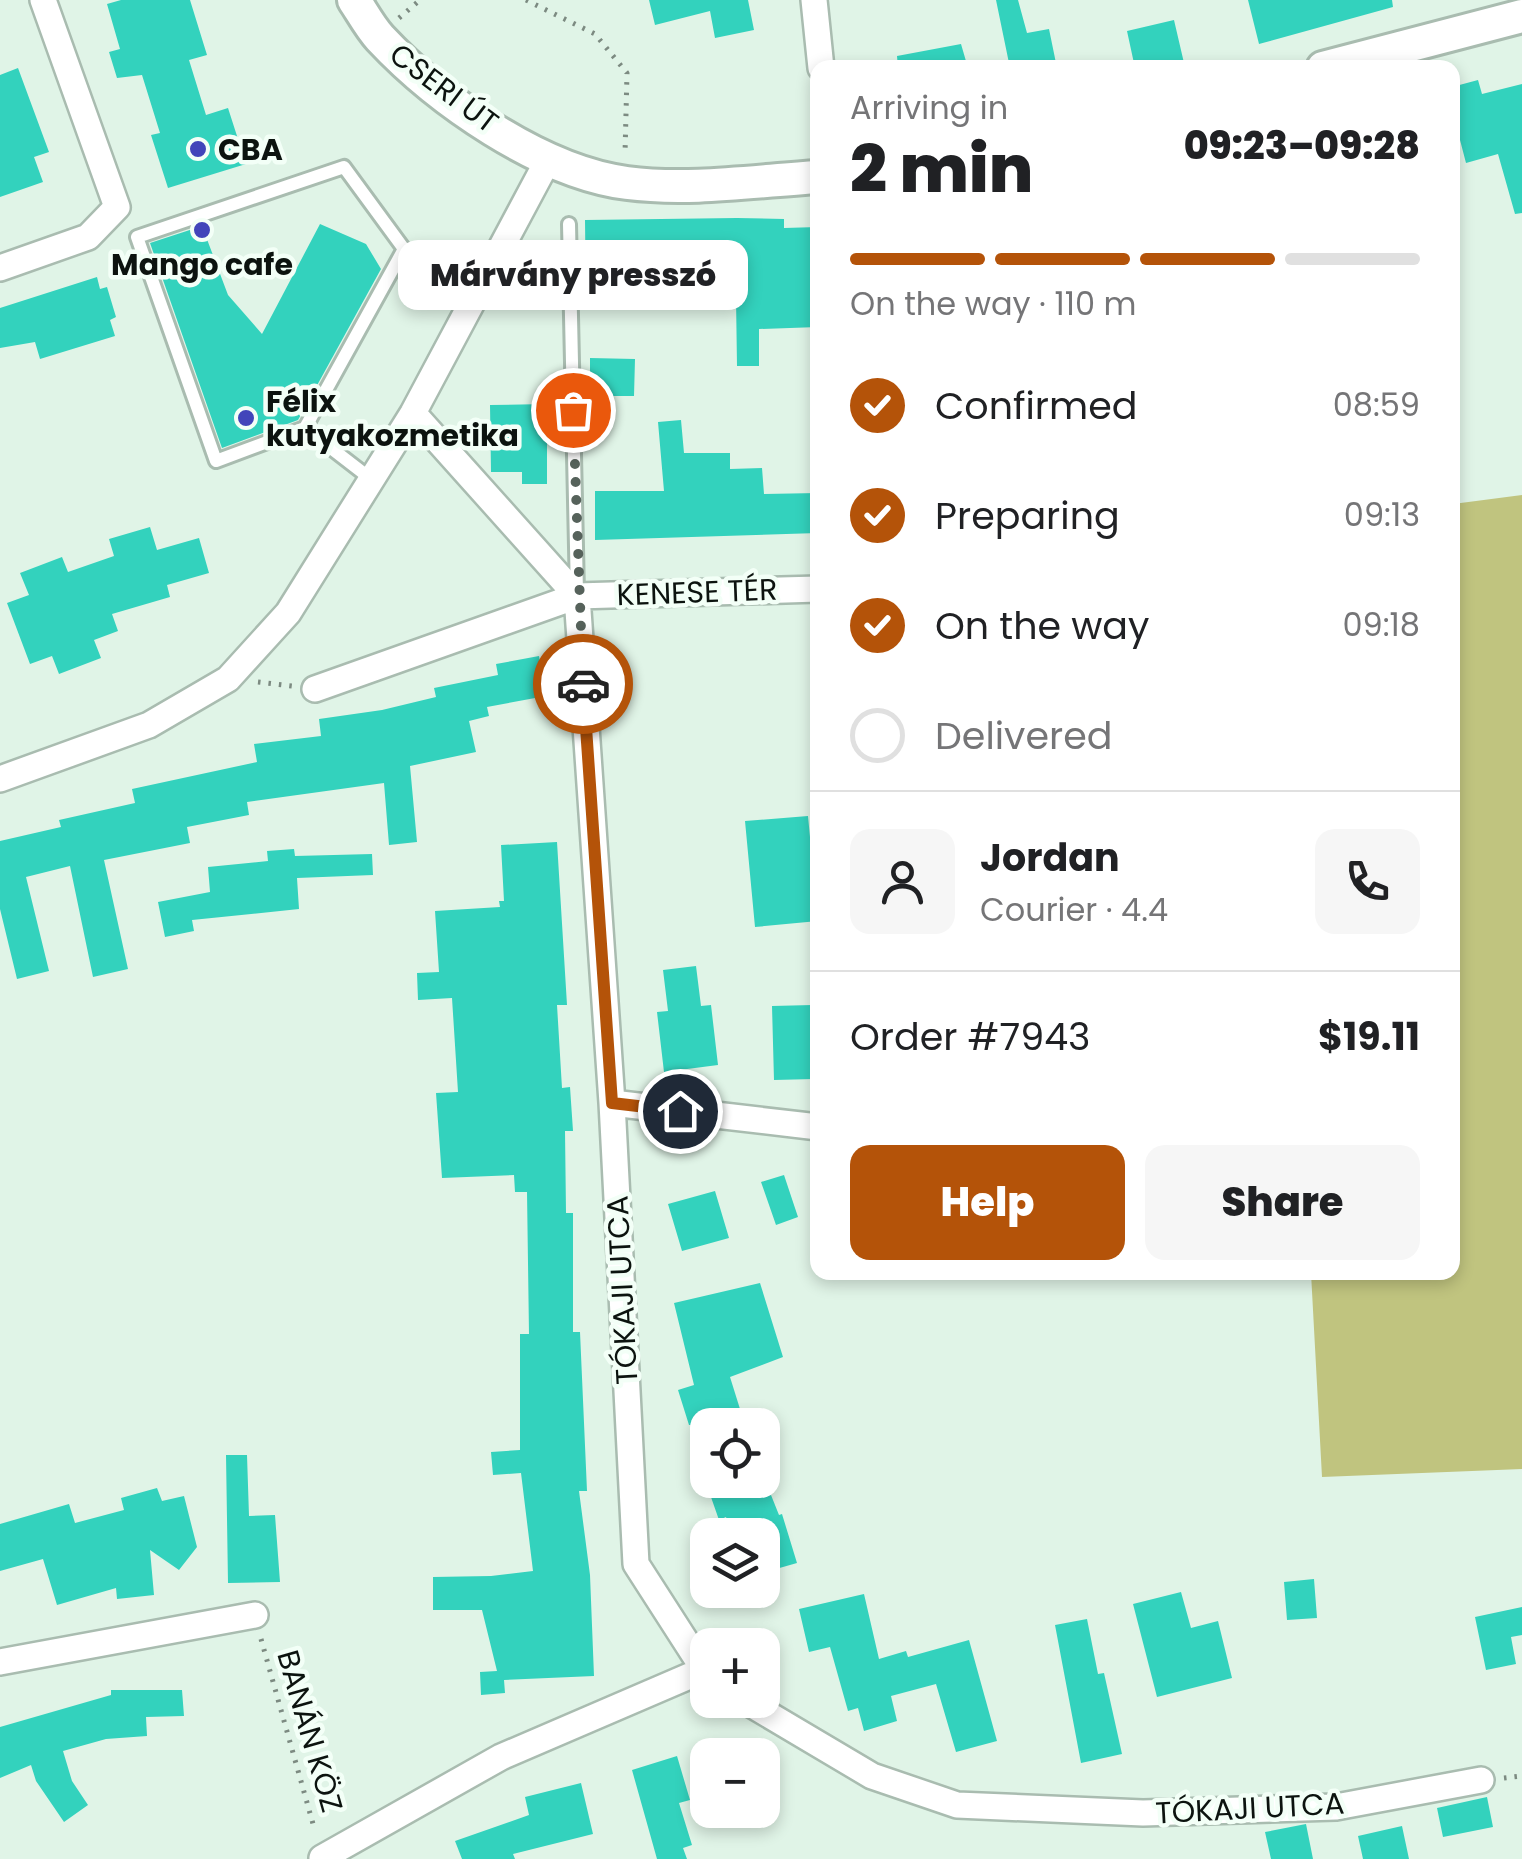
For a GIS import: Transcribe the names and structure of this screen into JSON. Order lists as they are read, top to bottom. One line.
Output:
{"streets":{"street":["CSERI ÚT","KENESE TÉR","TÓKAJI UTCA"],"path":["BANÁN KÖZ"]},"crossings":[["KENESE TÉR","TÓKAJI UTCA"]],"places":["CBA","Mango cafe","Márvány presszó","Félix kutyakozmetika"],"page":{"heading":["2 min","Arriving in","09:23–09:28"],"panel":["Jordan","Courier · 4.4","Order #7943","$19.11"],"bar":"On the way · 110 m","bubble":"Márvány presszó","list":[["Confirmed","08:59"],["Preparing","09:13"],["On the way","09:18"],"Delivered"],"buttons":["Help","Share"],"map_buttons":["+","−"]}}
